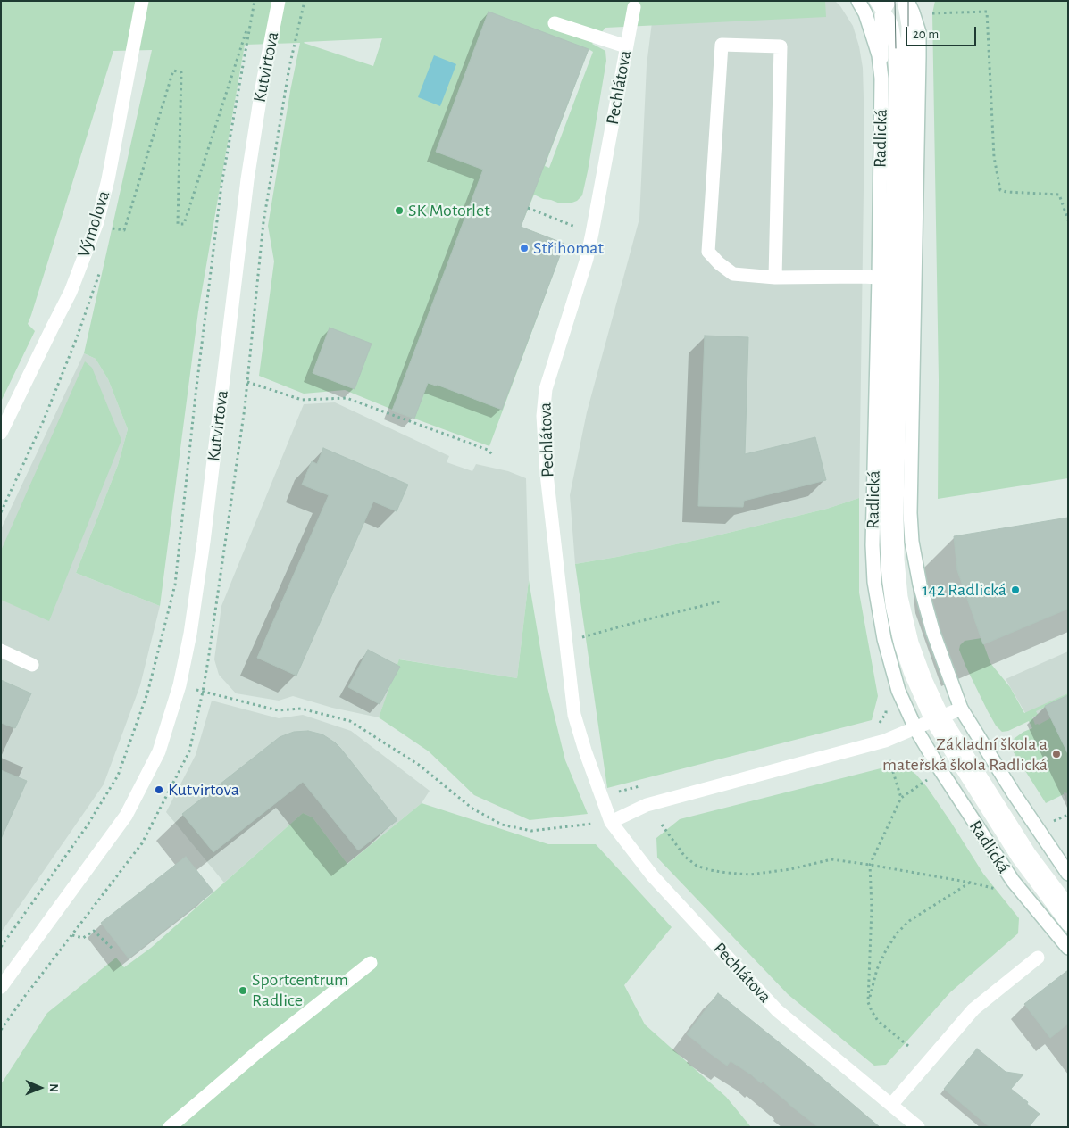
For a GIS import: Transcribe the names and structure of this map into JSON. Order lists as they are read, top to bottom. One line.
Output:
{"streets":{"street":["Kutvirtova","Pechlátova","Radlická","Výmolova"]},"places":["SK Motorlet","Střihomat","142 Radlická","Základní škola a mateřská škola Radlická","Kutvirtova","Sportcentrum Radlice"],"scale_bar":"20 m","north":"right"}
